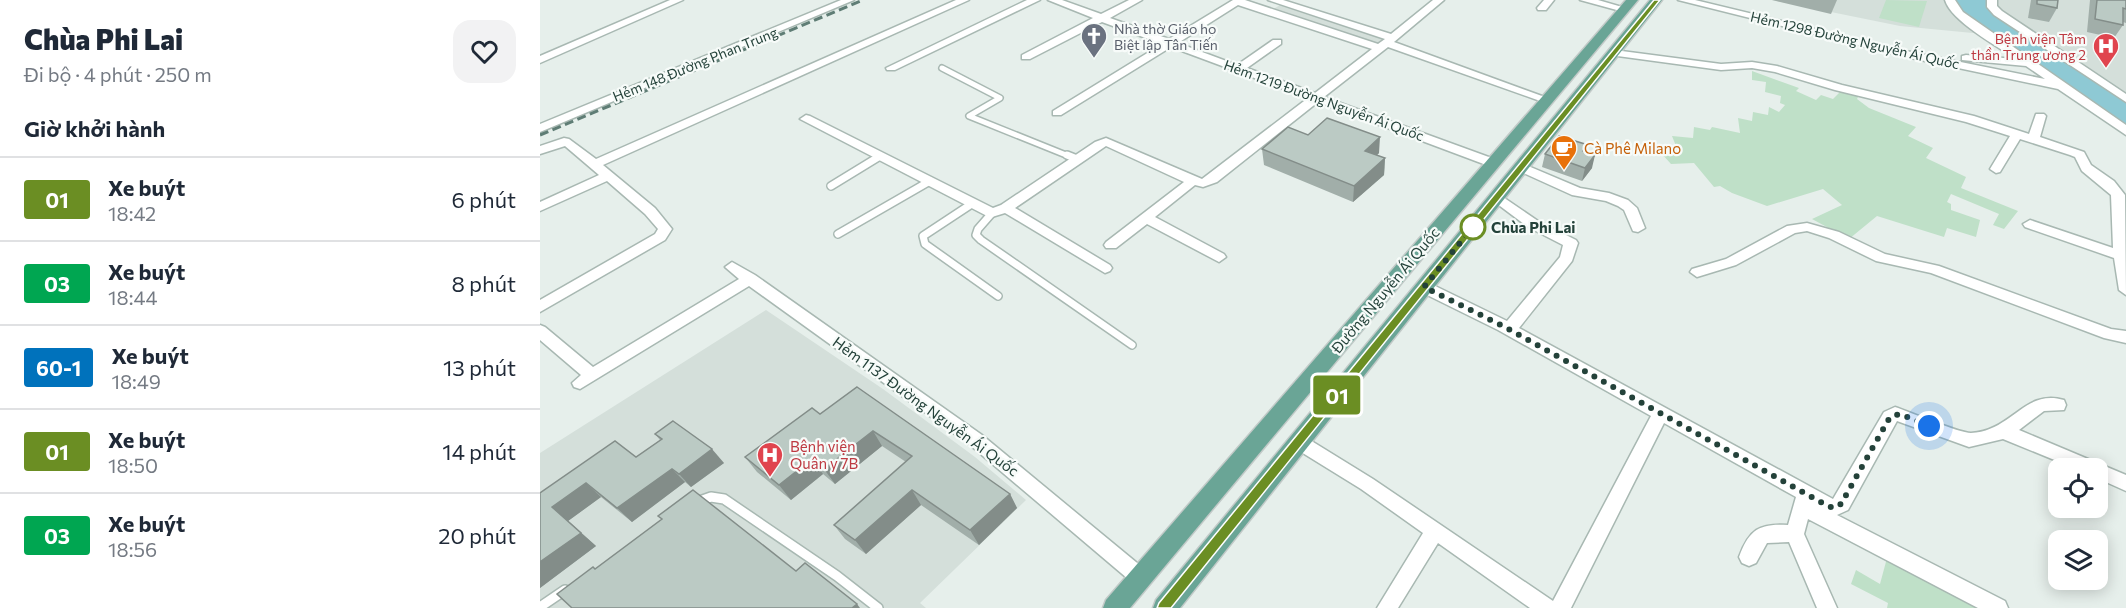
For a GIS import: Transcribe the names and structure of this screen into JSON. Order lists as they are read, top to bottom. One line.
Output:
{"streets":{"main road":["Đường Nguyễn Ái Quốc"],"street":["Hẻm 1298 Đường Nguyễn Ái Quốc","Hẻm 148 Đường Phan Trung","Hẻm 1219 Đường Nguyễn Ái Quốc","Hẻm 1137 Đường Nguyễn Ái Quốc"]},"crossings":[["Hẻm 1219 Đường Nguyễn Ái Quốc","Đường Nguyễn Ái Quốc"],["Đường Nguyễn Ái Quốc","Hẻm 1137 Đường Nguyễn Ái Quốc"]],"places":{"church":["Nhà thờ Giáo họ Biệt lập Tân Tiến"],"hospital":["Bệnh viện Tâm thần Trung ương 2","Bệnh viện Quân y 7B"],"cafe":["Cà Phê Milano"],"other":["Chùa Phi Lai"]},"lines":["bus line 01"],"page":{"heading":[["Chùa Phi Lai","Đi bộ · 4 phút · 250 m"],"Giờ khởi hành"],"on_map":"01","list":[{"mark":"01","name":"Xe buýt","note":"18:42","value":"6 phút"},{"mark":"03","name":"Xe buýt","note":"18:44","value":"8 phút"},{"mark":"60-1","name":"Xe buýt","note":"18:49","value":"13 phút"},{"mark":"01","name":"Xe buýt","note":"18:50","value":"14 phút"},{"mark":"03","name":"Xe buýt","note":"18:56","value":"20 phút"}]}}
